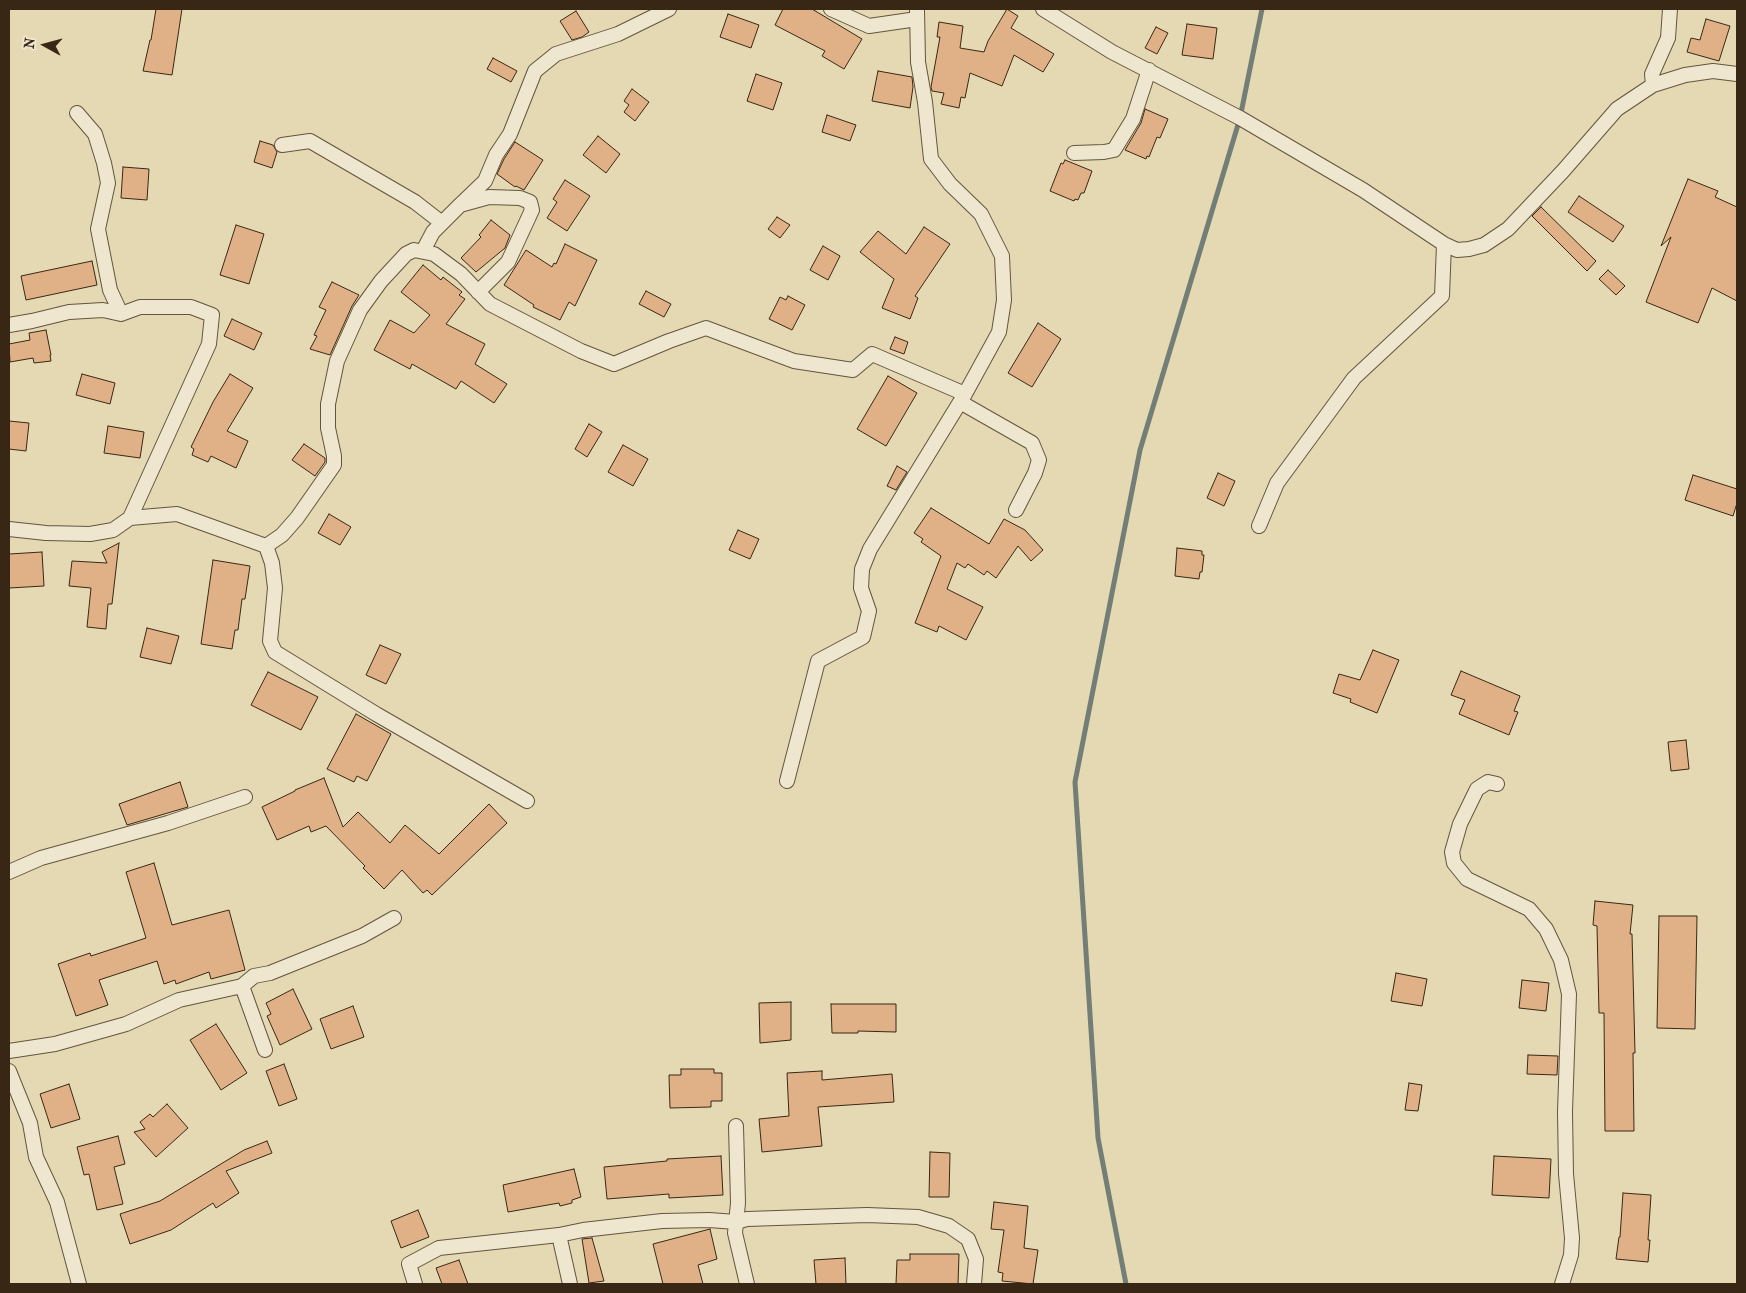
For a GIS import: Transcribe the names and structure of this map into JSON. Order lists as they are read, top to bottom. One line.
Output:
{"north":"left"}
